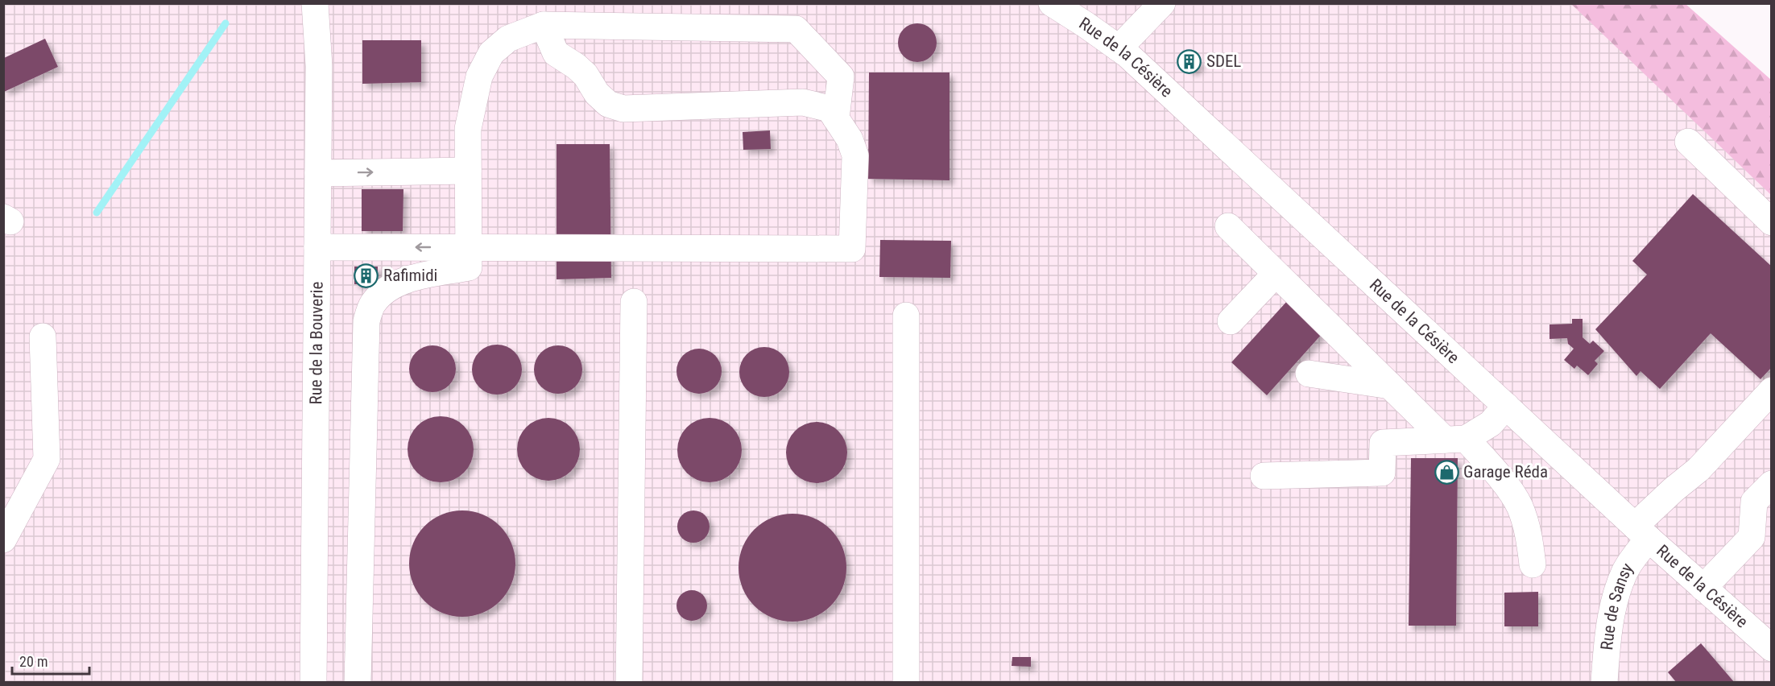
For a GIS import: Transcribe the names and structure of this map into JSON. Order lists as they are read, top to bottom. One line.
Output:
{"streets":{"street":["Rue de la Césière","Rue de la Bouverie","Rue de Sansy"]},"crossings":[["Rue de la Césière","Rue de Sansy"]],"places":{"building":["SDEL","Rafimidi"],"shop":["Garage Réda"]},"scale_bar":"20 m"}
